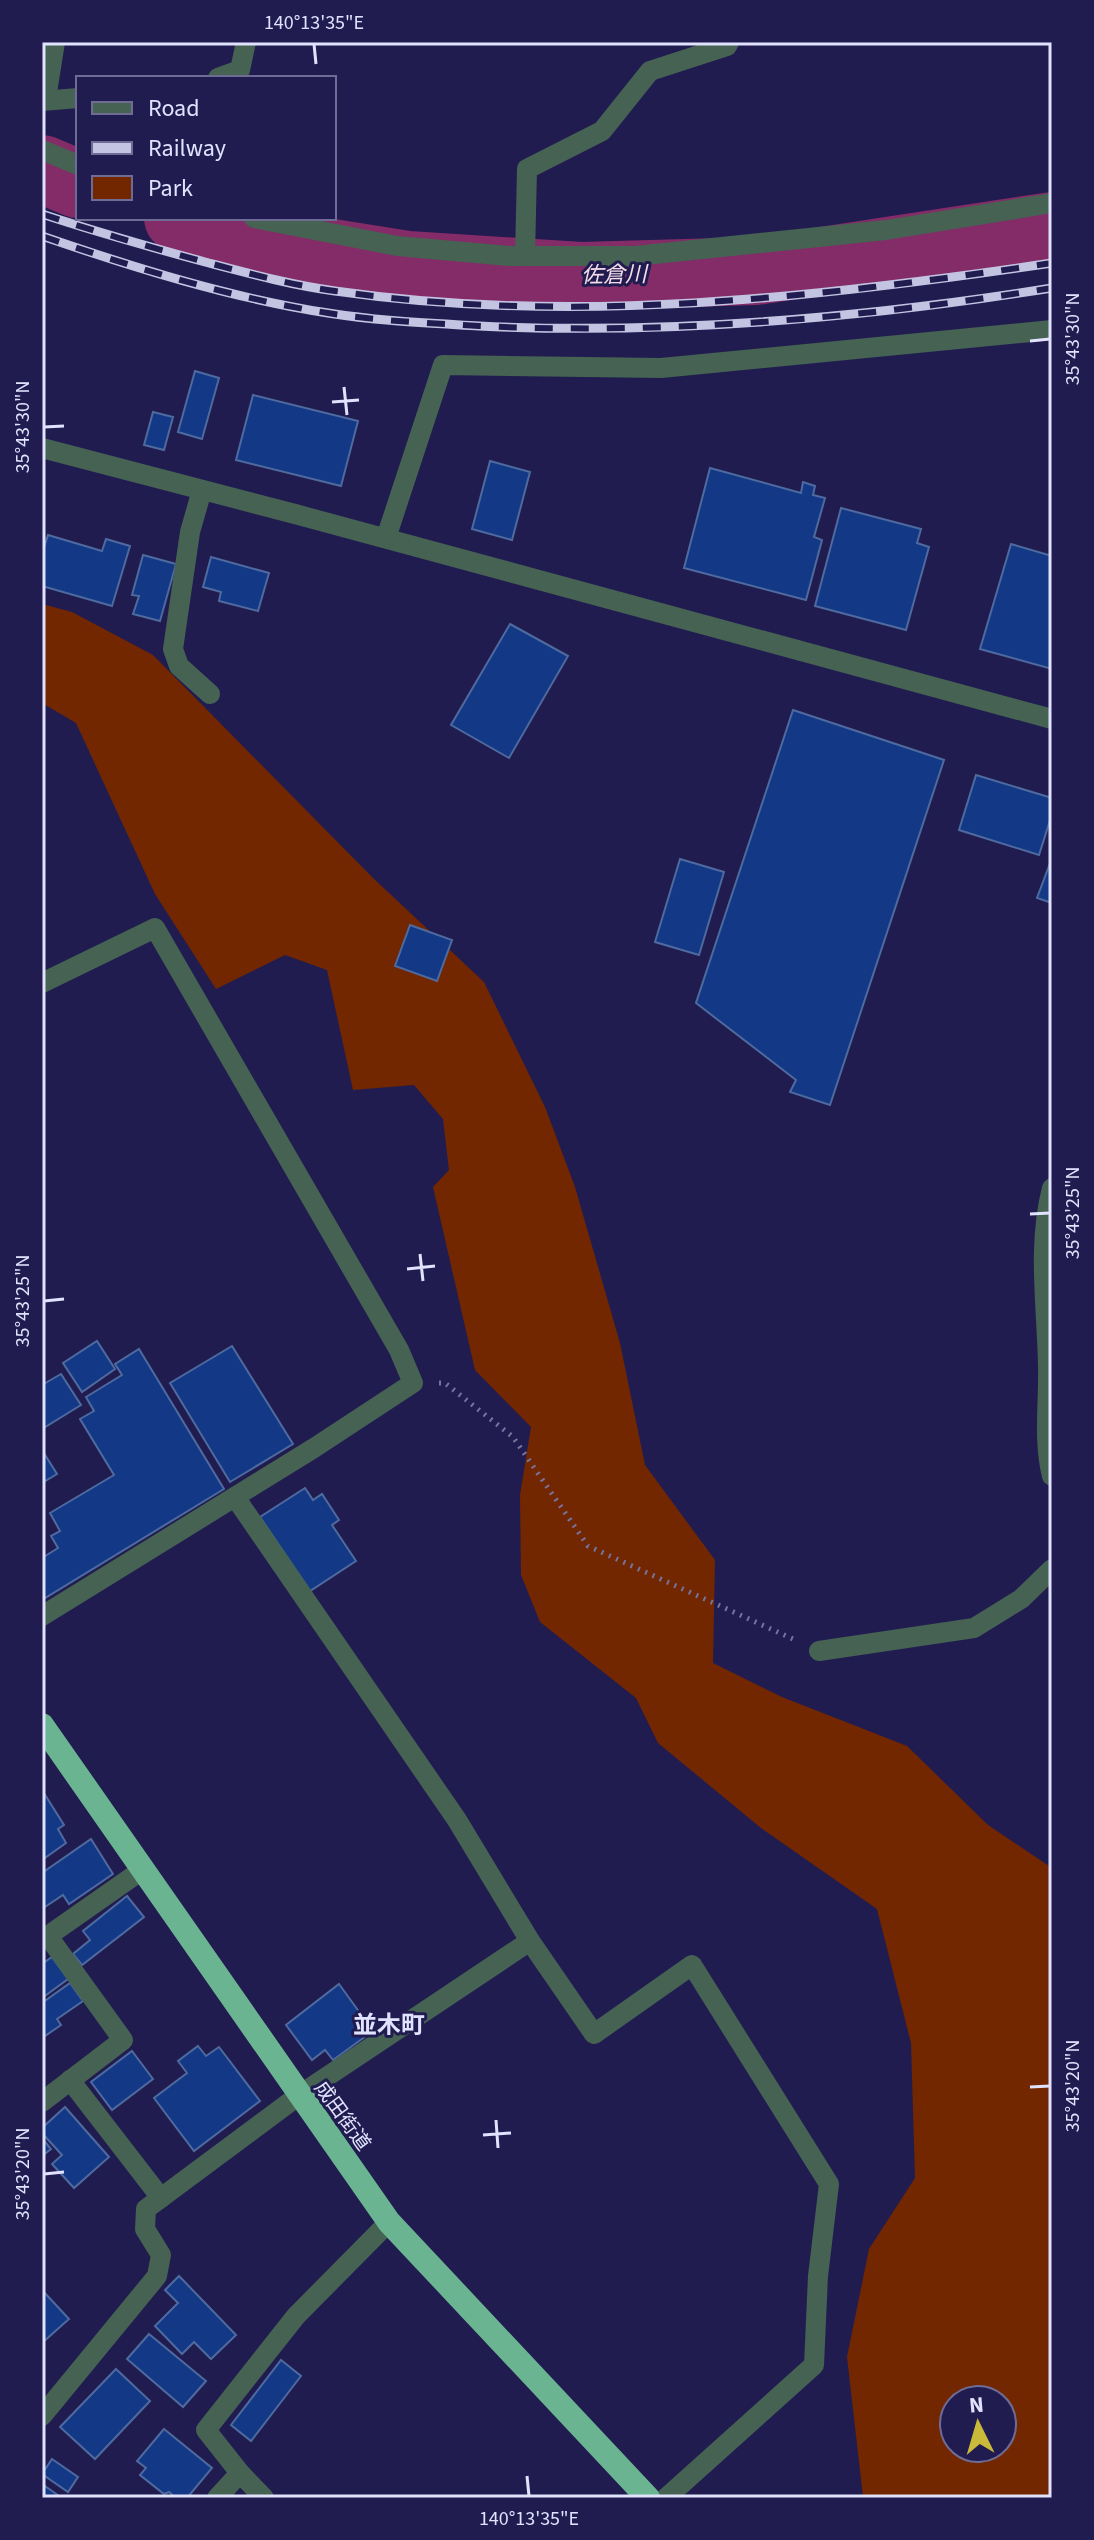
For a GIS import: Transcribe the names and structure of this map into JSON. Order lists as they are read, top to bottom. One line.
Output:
{"streets":{"highway":["成田街道"]},"districts":["並木町"],"water":["佐倉川"],"legend":["Road","Railway","Park"],"north":"top","coordinates":["140°13'35\"E","35°43'30\"N","35°43'25\"N","35°43'20\"N"]}
